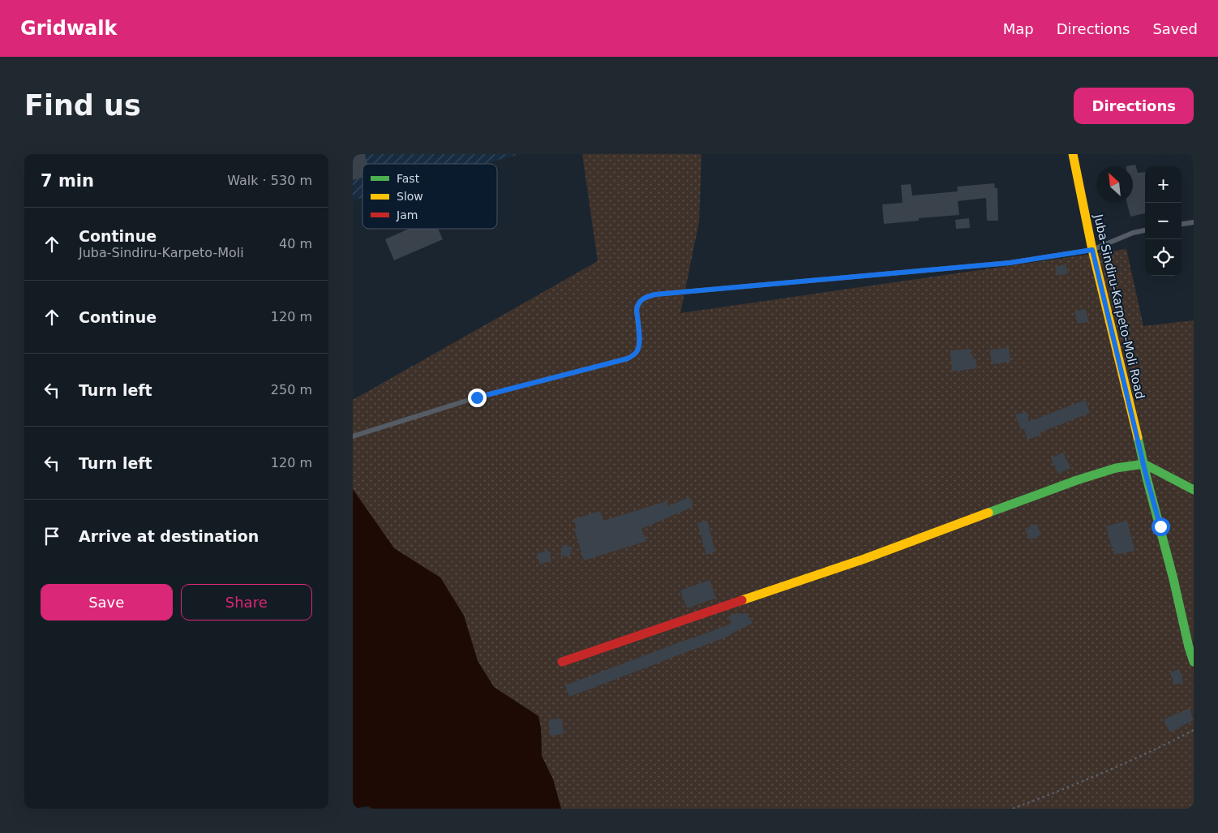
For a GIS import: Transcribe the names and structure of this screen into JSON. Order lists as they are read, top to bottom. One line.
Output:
{"streets":{"street":["Juba-Sindiru-Karpeto-Moli Road"]},"legend":["Fast","Slow","Jam"],"north":"top left","page":{"header":"Gridwalk","nav":["Map","Directions","Saved"],"buttons":["Directions",["Save","Share"]],"title":"Find us","heading":["7 min","Walk · 530 m"],"map_buttons":["+","−"],"list":[["Continue","Juba-Sindiru-Karpeto-Moli","40 m"],["Continue","120 m"],["Turn left","250 m"],["Turn left","120 m"],"Arrive at destination"]}}
